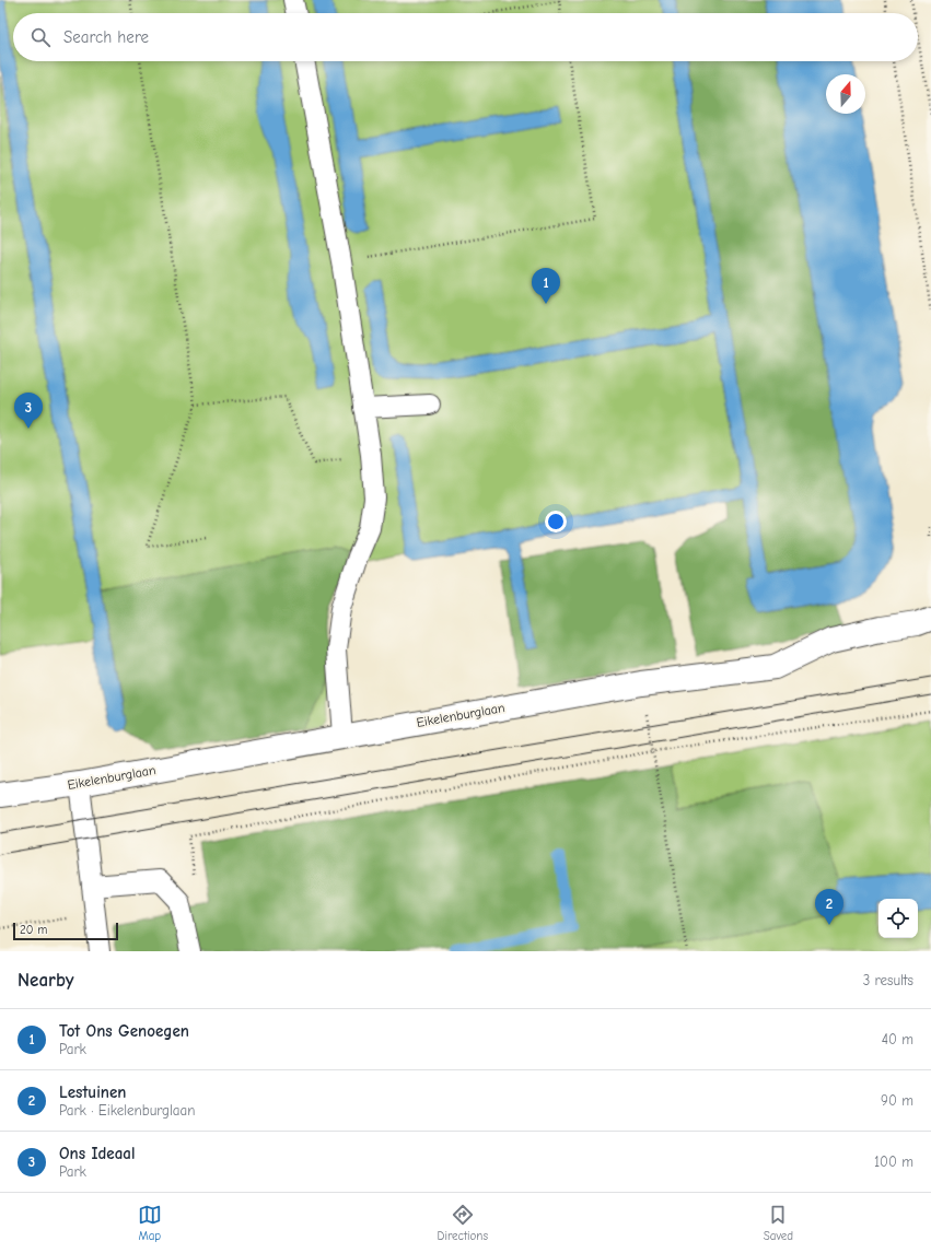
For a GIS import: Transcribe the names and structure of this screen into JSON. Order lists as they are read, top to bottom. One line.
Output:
{"streets":{"street":["Eikelenburglaan"]},"scale_bar":"20 m","north":"top","page":{"search":"Search here","pins":["1","3","2"],"scale":"20 m","heading":["Nearby","3 results"],"list":[{"mark":"1","name":"Tot Ons Genoegen","note":"Park","value":"40 m"},{"mark":"2","name":"Lestuinen","note":"Park · Eikelenburglaan","value":"90 m"},{"mark":"3","name":"Ons Ideaal","note":"Park","value":"100 m"}],"nav":["Map","Directions","Saved"]}}
